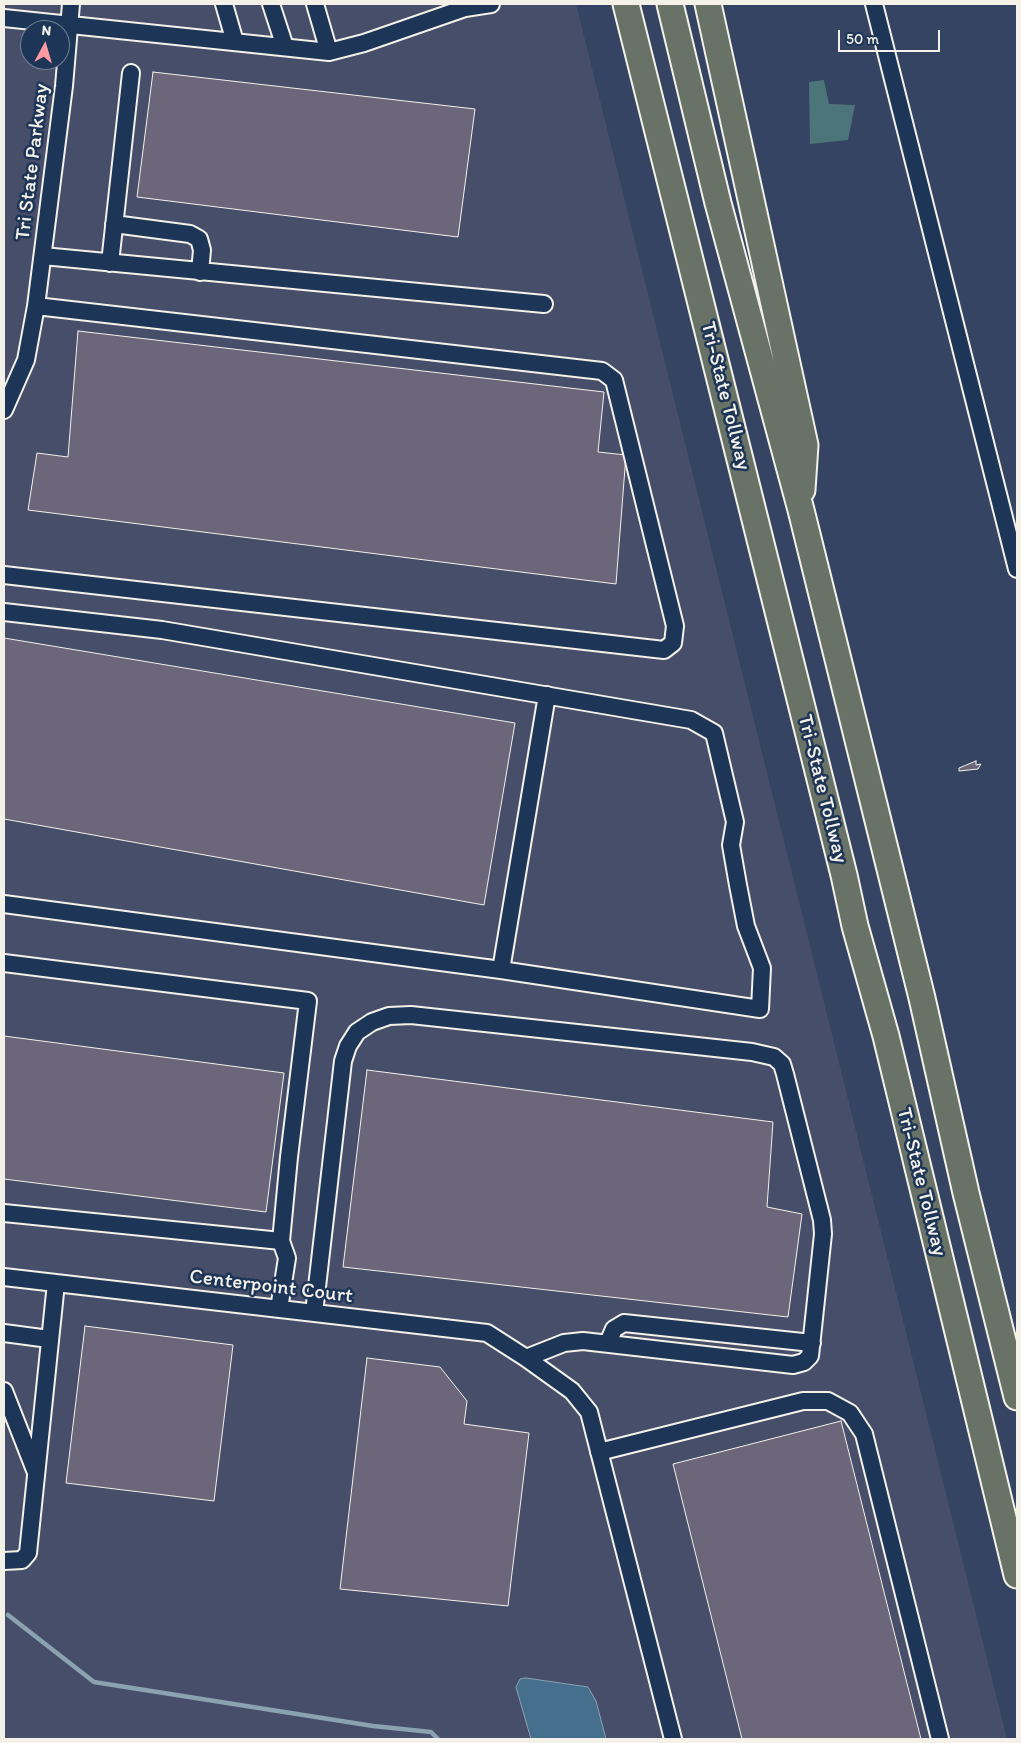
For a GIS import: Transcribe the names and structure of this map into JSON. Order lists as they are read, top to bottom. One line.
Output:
{"streets":{"highway":["Tri-State Tollway"],"street":["Tri State Parkway","Centerpoint Court"]},"scale_bar":"50 m","north":"top"}
